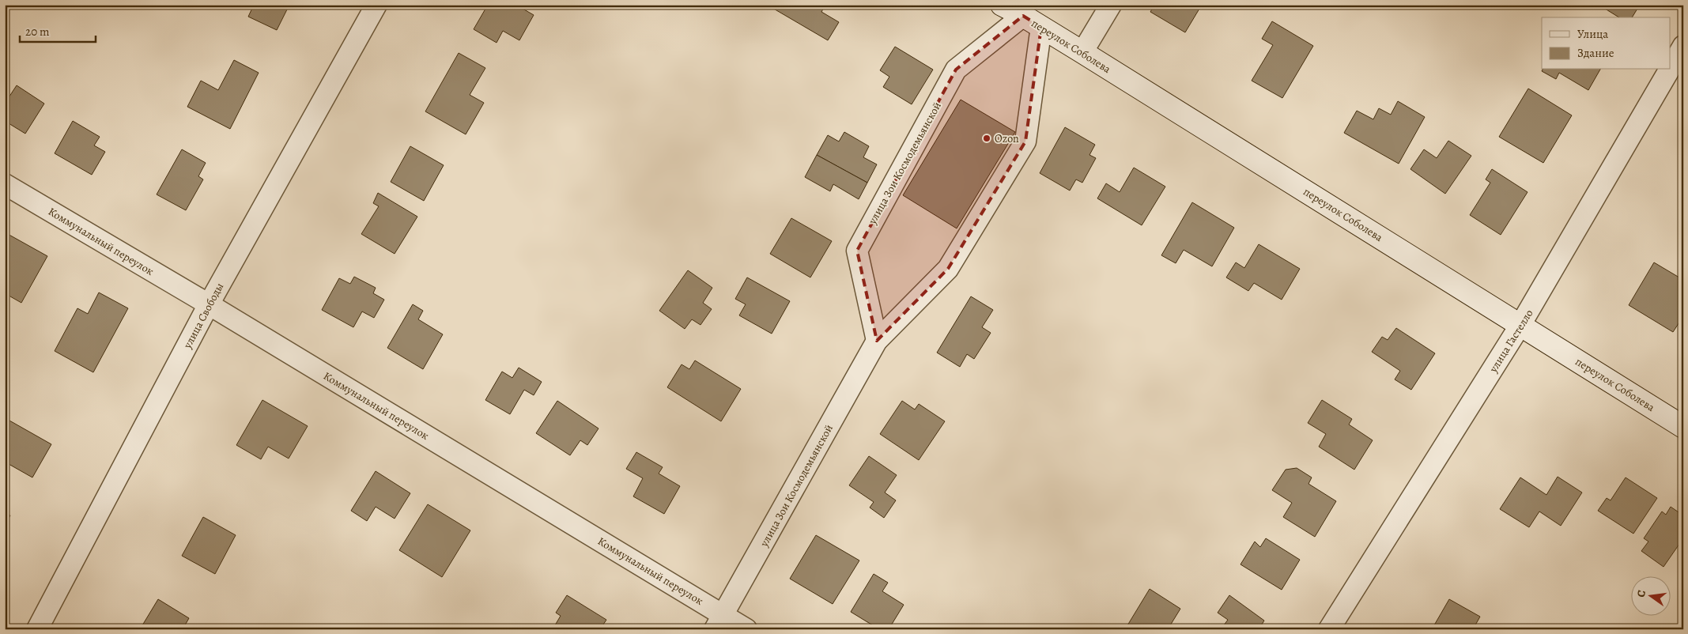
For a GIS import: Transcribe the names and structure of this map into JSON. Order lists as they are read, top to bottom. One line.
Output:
{"streets":{"main road":["переулок Соболева"],"street":["улица Зои Космодемьянской","Коммунальный переулок","улица Свободы","улица Гастелло"]},"crossings":[["переулок Соболева","улица Зои Космодемьянской"],["переулок Соболева","улица Гастелло"],["улица Зои Космодемьянской","Коммунальный переулок"],["Коммунальный переулок","улица Свободы"]],"places":["Ozon"],"legend":["Улица","Здание"],"scale_bar":"20 m","north":"left"}
